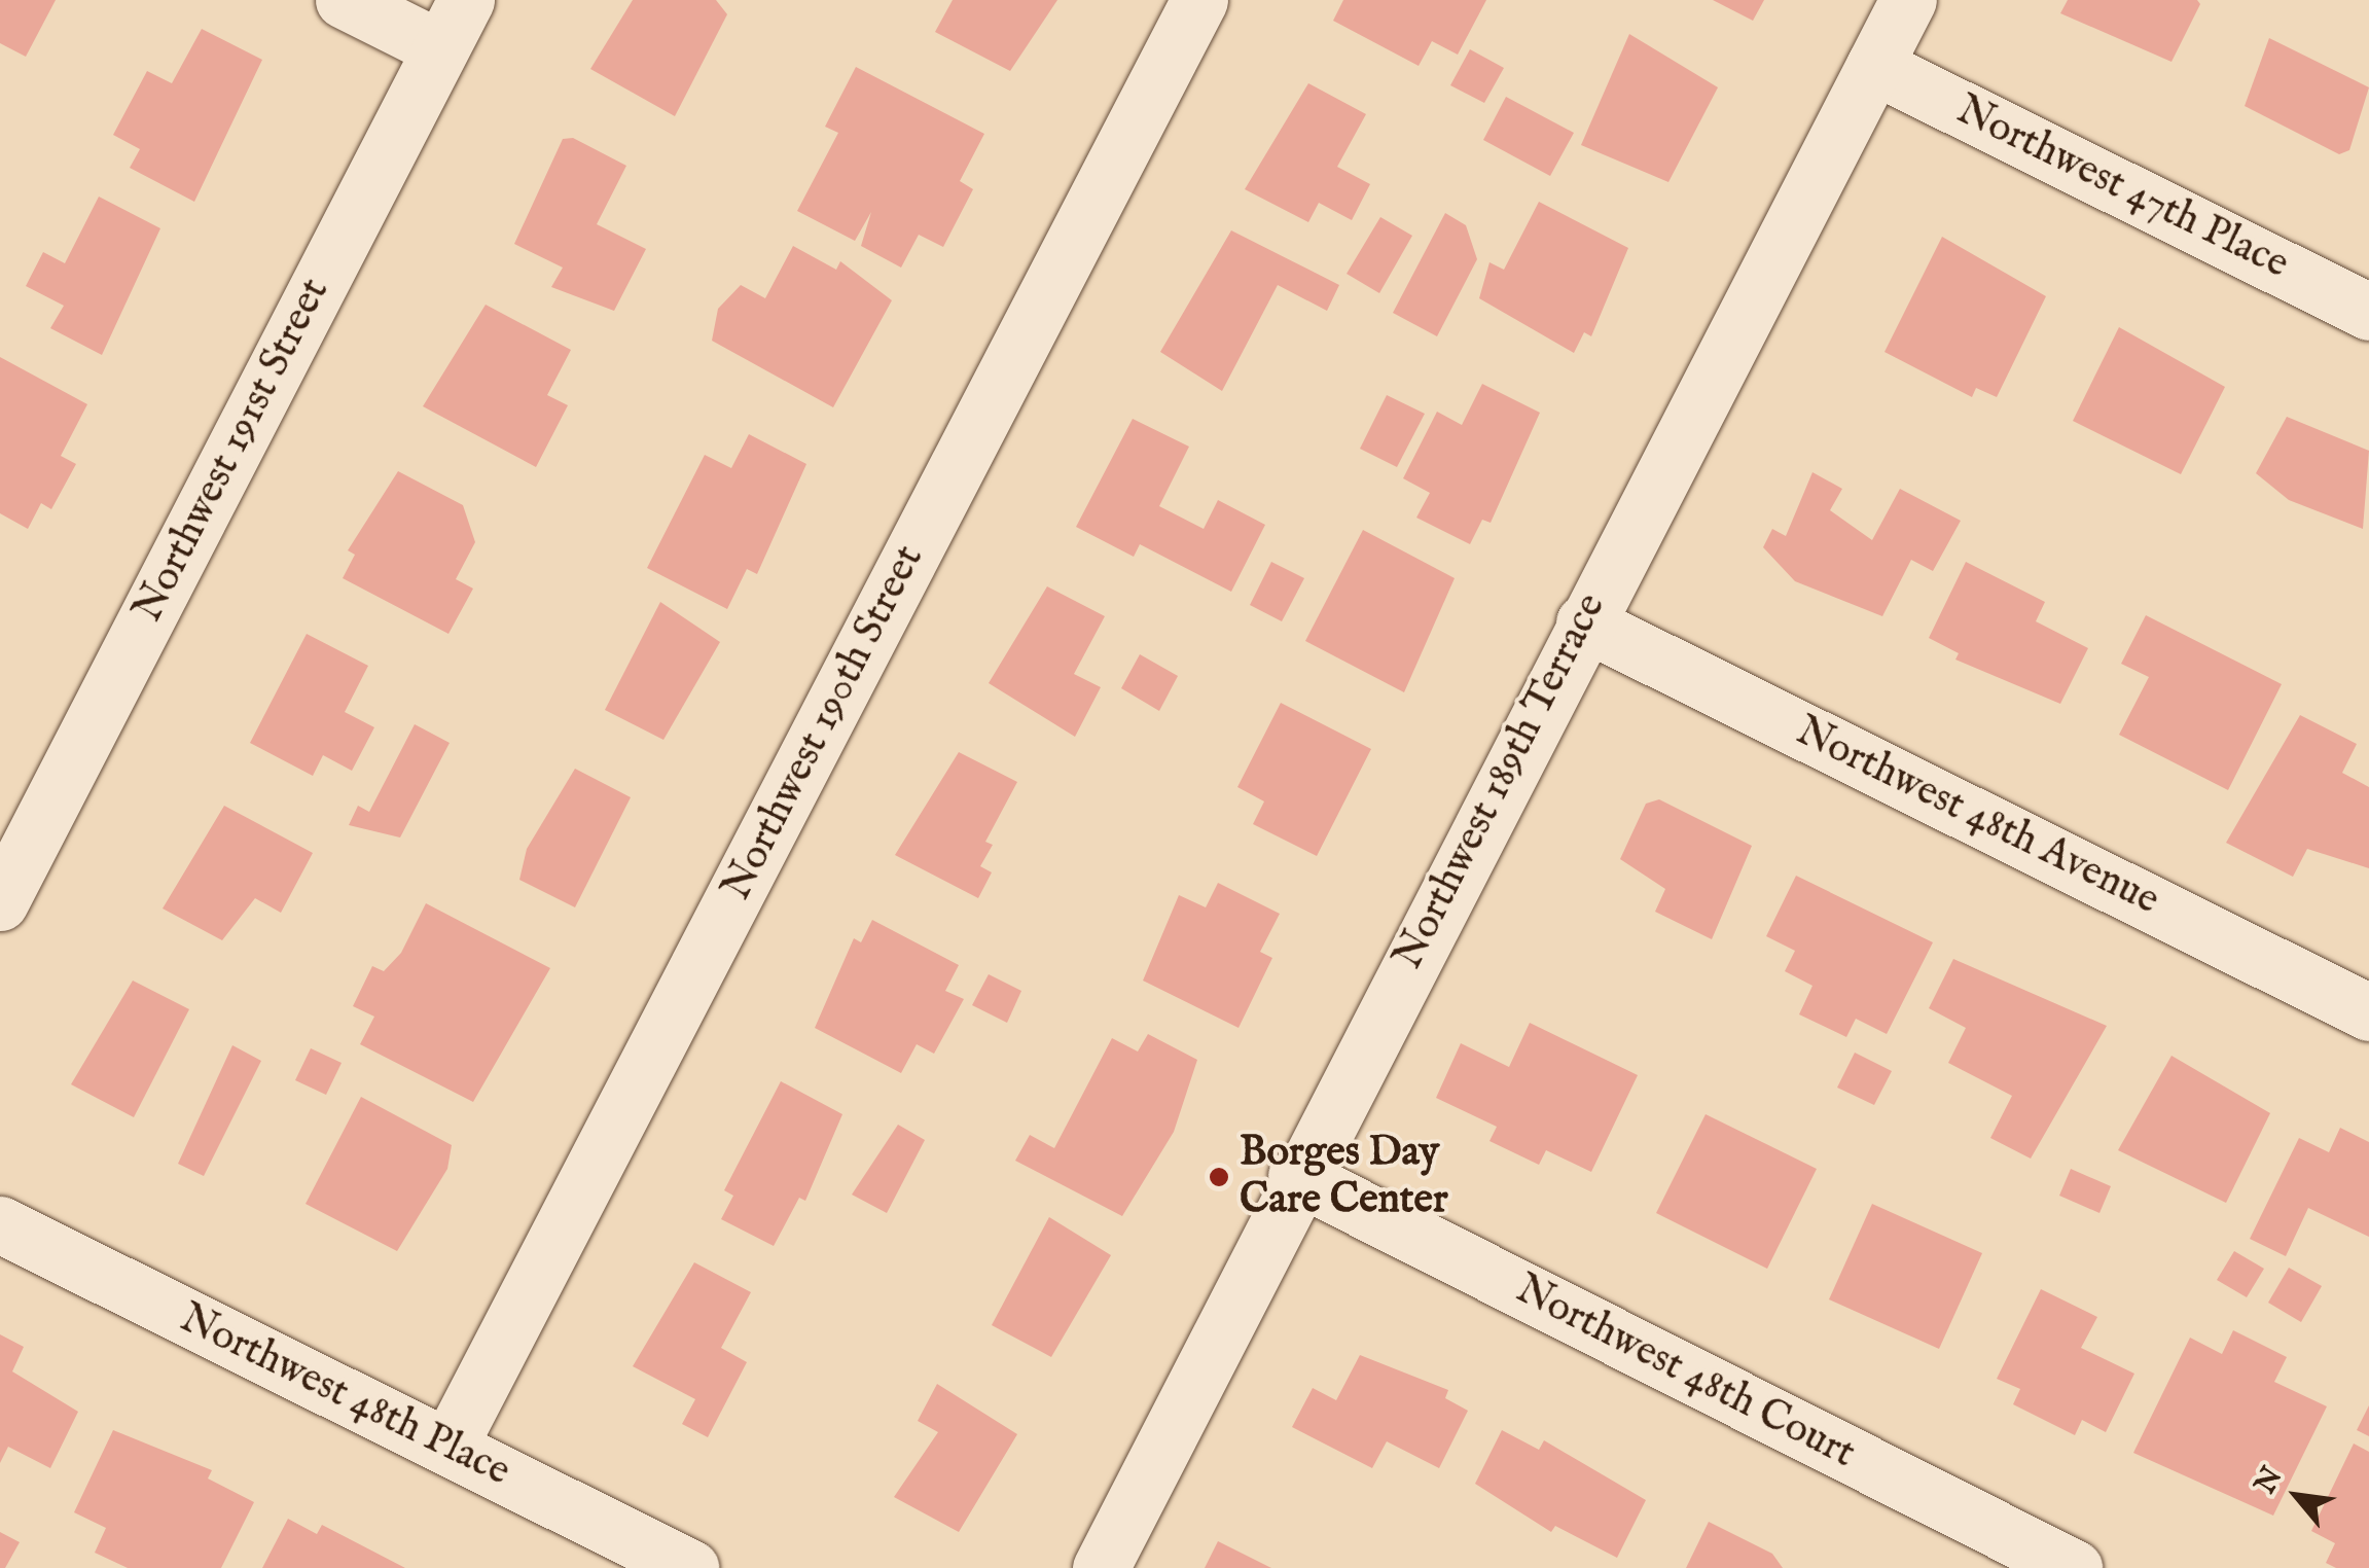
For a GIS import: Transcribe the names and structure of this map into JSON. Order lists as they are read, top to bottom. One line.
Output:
{"streets":{"street":["Northwest 47th Place","Northwest 191st Street","Northwest 190th Street","Northwest 189th Terrace","Northwest 48th Avenue","Northwest 48th Court","Northwest 48th Place"]},"crossings":[["Northwest 47th Place","Northwest 189th Terrace"],["Northwest 190th Street","Northwest 48th Place"],["Northwest 189th Terrace","Northwest 48th Avenue"],["Northwest 189th Terrace","Northwest 48th Court"]],"places":["Borges Day Care Center"],"north":"top left"}
